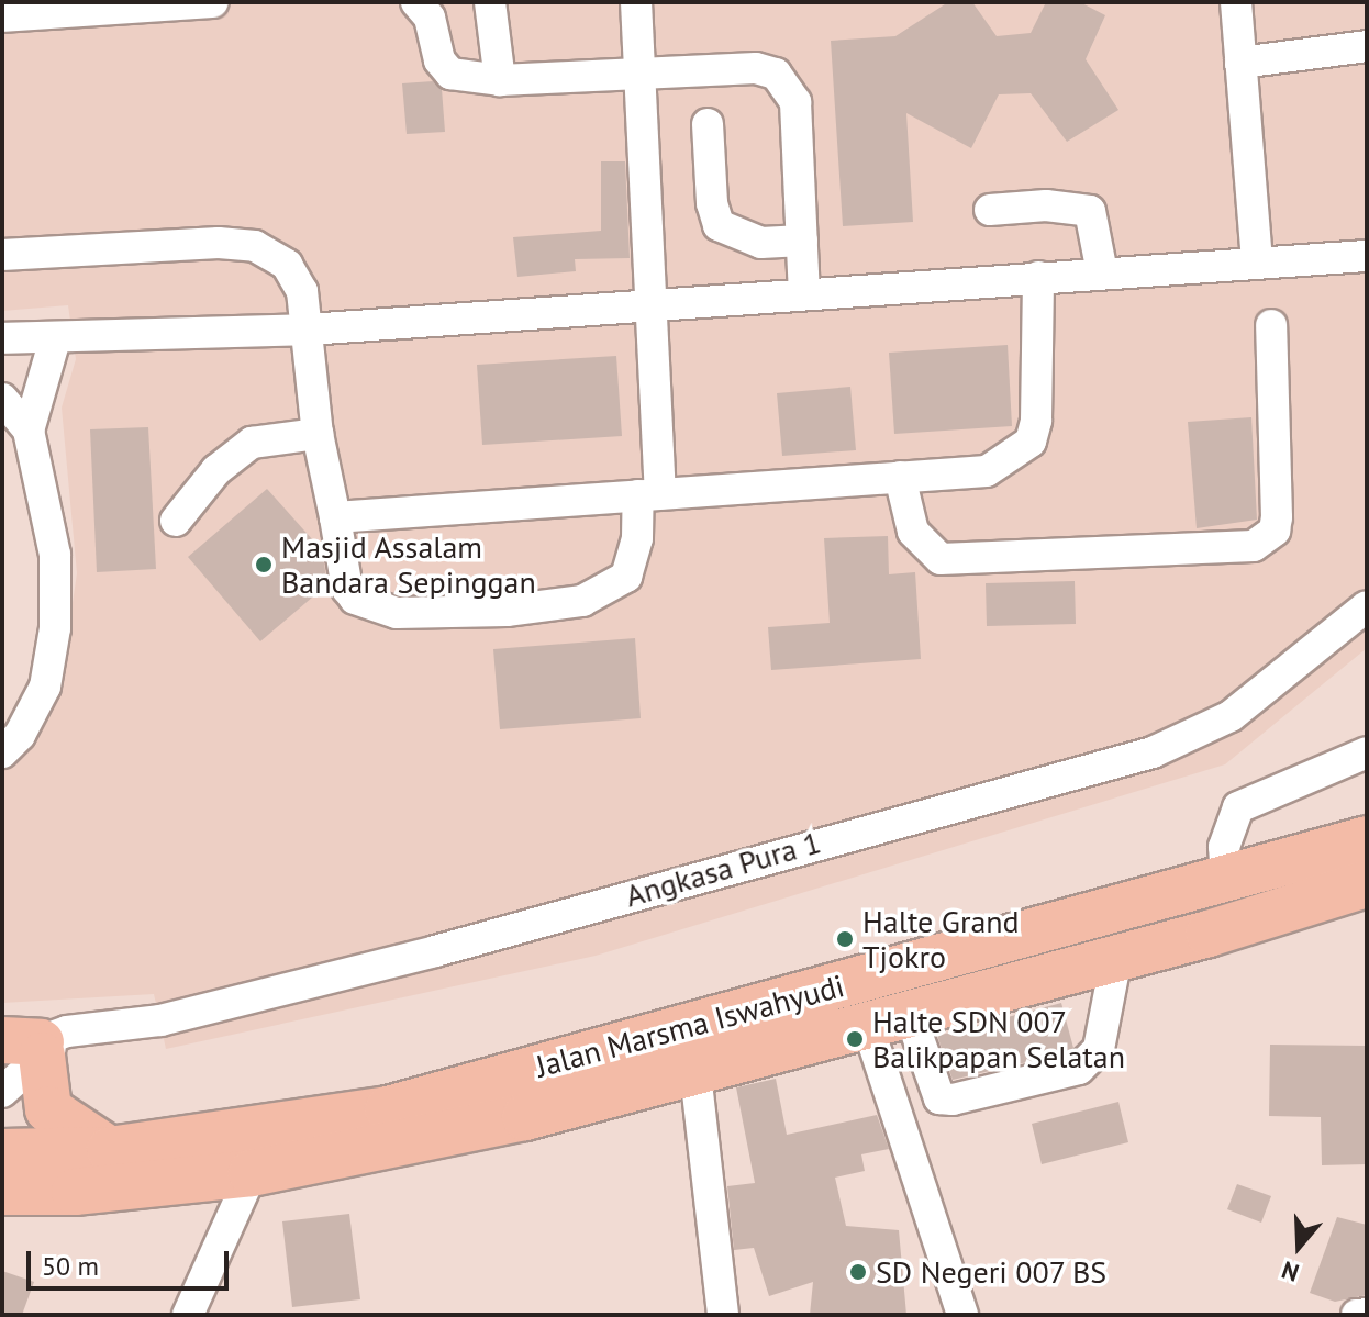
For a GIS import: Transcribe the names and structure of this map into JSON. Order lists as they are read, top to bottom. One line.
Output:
{"streets":{"highway":["Jalan Marsma Iswahyudi"],"street":["Angkasa Pura 1"]},"places":["Masjid Assalam Bandara Sepinggan","Halte Grand Tjokro","Halte SDN 007 Balikpapan Selatan","SD Negeri 007 BS"],"scale_bar":"50 m","north":"bottom"}
